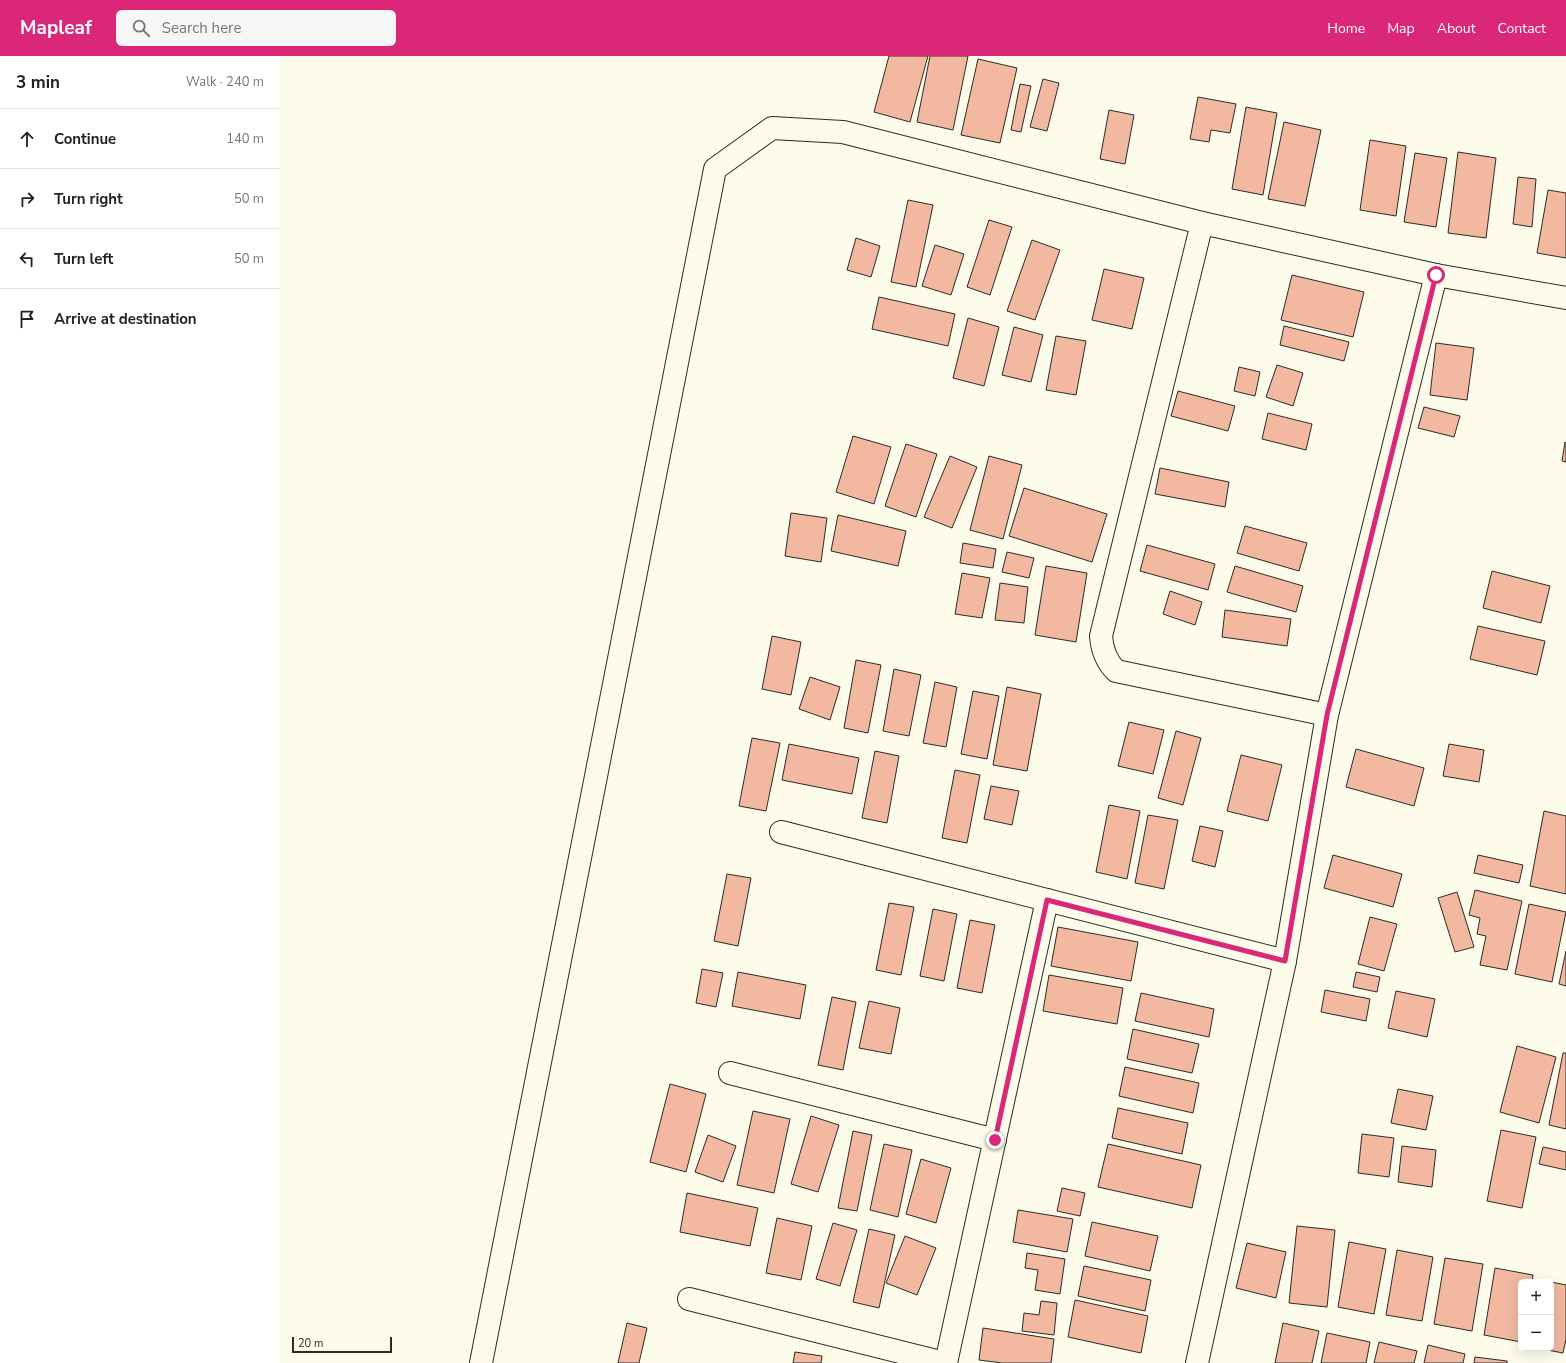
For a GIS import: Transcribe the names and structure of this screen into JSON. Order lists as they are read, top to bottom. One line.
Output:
{"scale_bar":"20 m","page":{"header":"Mapleaf","search":"Search here","nav":["Home","Map","About","Contact"],"heading":["3 min","Walk · 240 m"],"list":[["Continue","140 m"],["Turn right","50 m"],["Turn left","50 m"],"Arrive at destination"],"map_buttons":["+","−"],"scale":"20 m"}}
